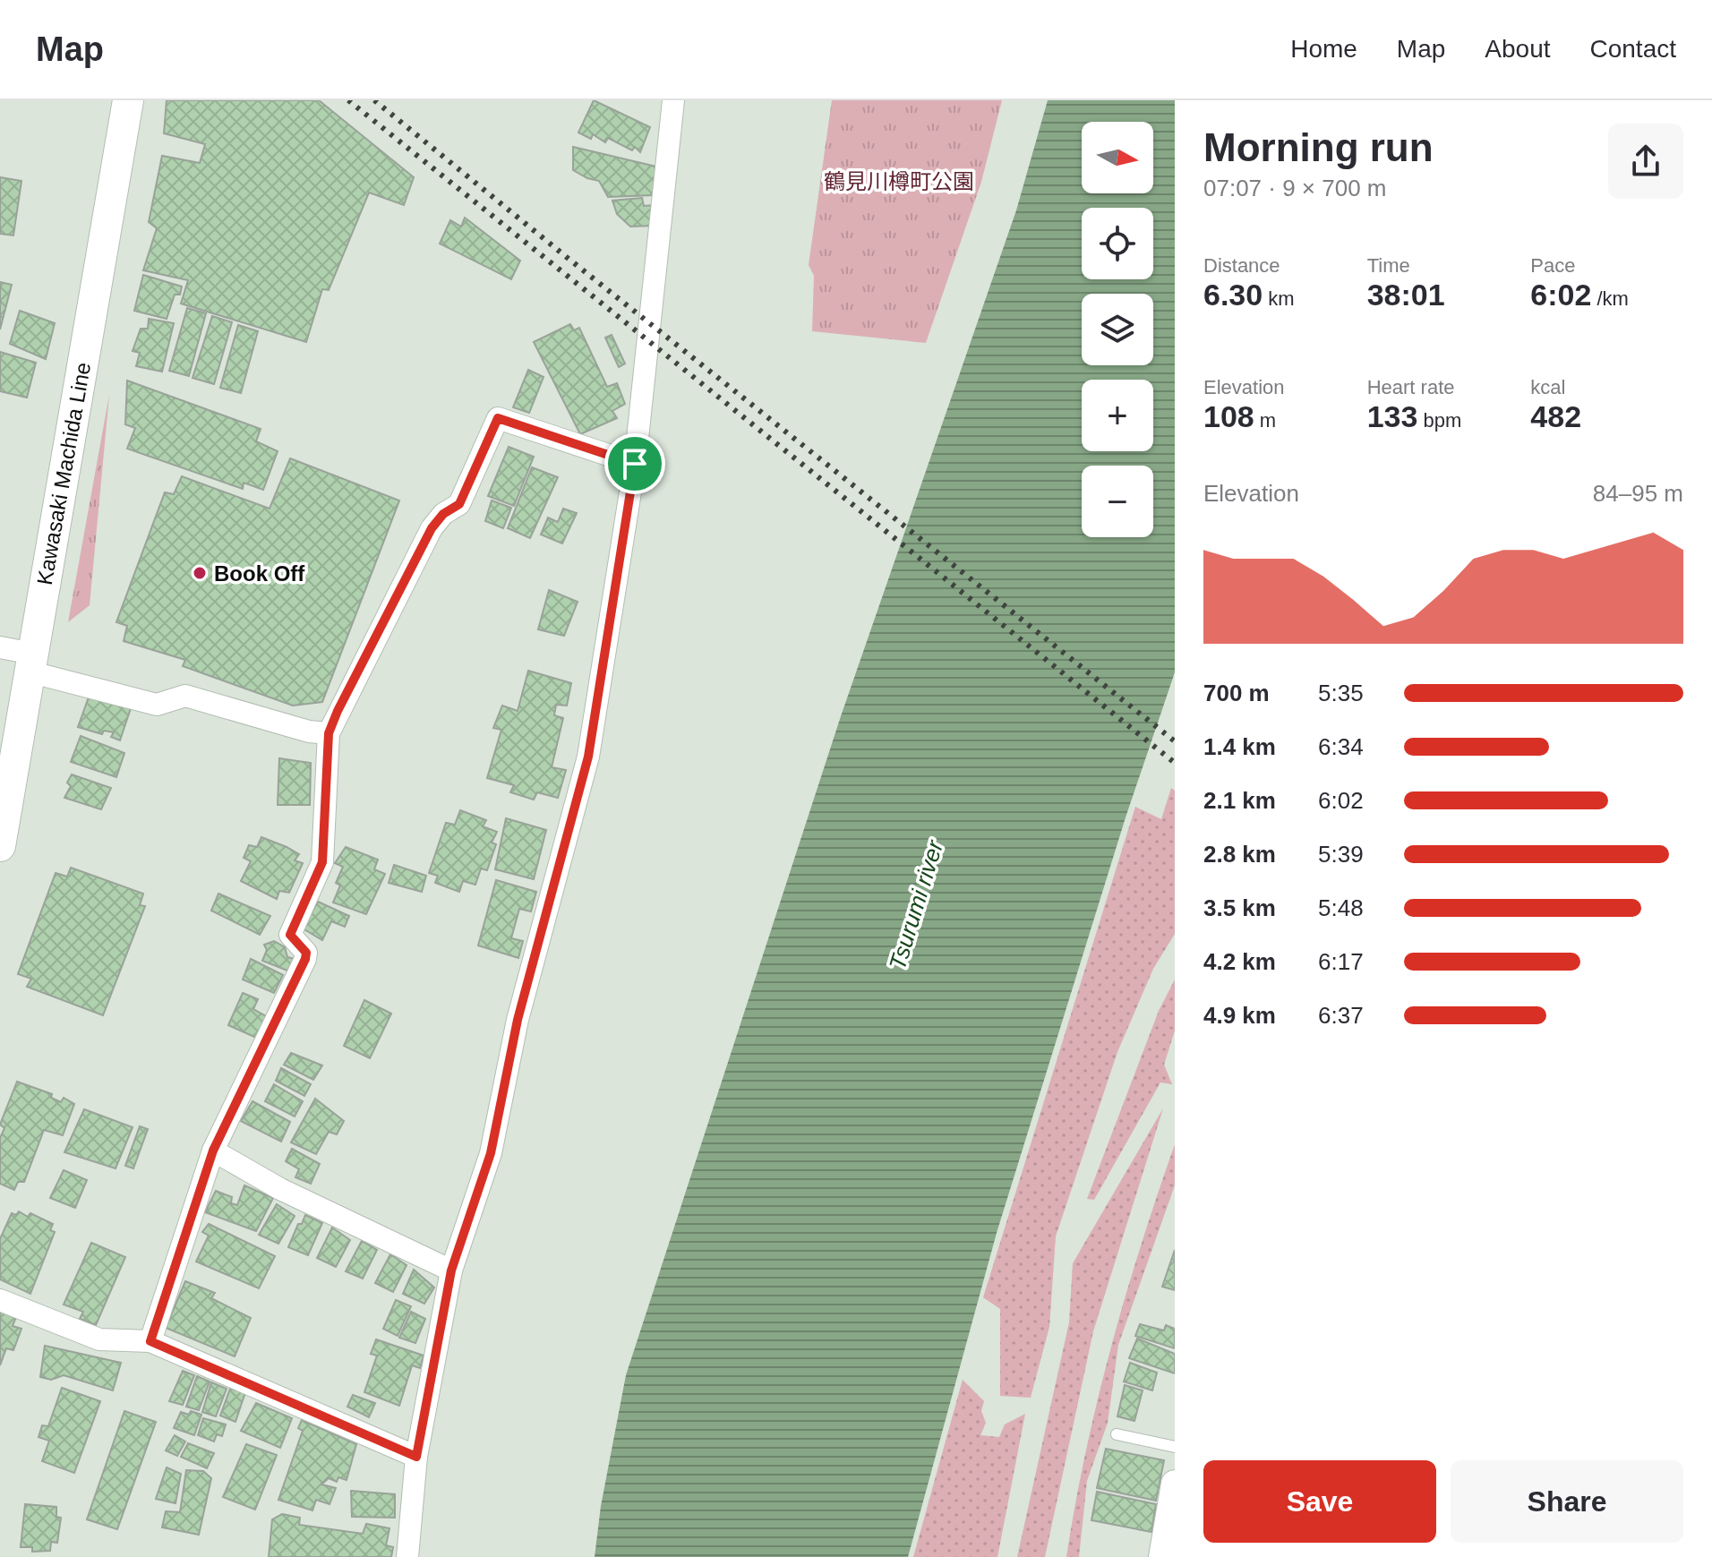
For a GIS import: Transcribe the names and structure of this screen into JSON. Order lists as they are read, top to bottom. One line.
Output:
{"streets":{"main road":["Kawasaki Machida Line"]},"water":["Tsurumi river"],"parks":["鶴見川樽町公園"],"places":["Book Off"],"north":"right","page":{"header":"Map","nav":["Home","Map","About","Contact"],"heading":["Morning run","07:07 · 9 × 700 m"],"map_buttons":["+","−"],"stats":[["Distance","6.30 km"],["Time","38:01"],["Pace","6:02 /km"],["Elevation","108 m"],["Heart rate","133 bpm"],["kcal","482"]],"chart":["Elevation","84–95 m"],"list":[{"name":"700 m","note":"5:35"},{"name":"1.4 km","note":"6:34"},{"name":"2.1 km","note":"6:02"},{"name":"2.8 km","note":"5:39"},{"name":"3.5 km","note":"5:48"},{"name":"4.2 km","note":"6:17"},{"name":"4.9 km","note":"6:37"}],"buttons":["Save","Share"]}}
